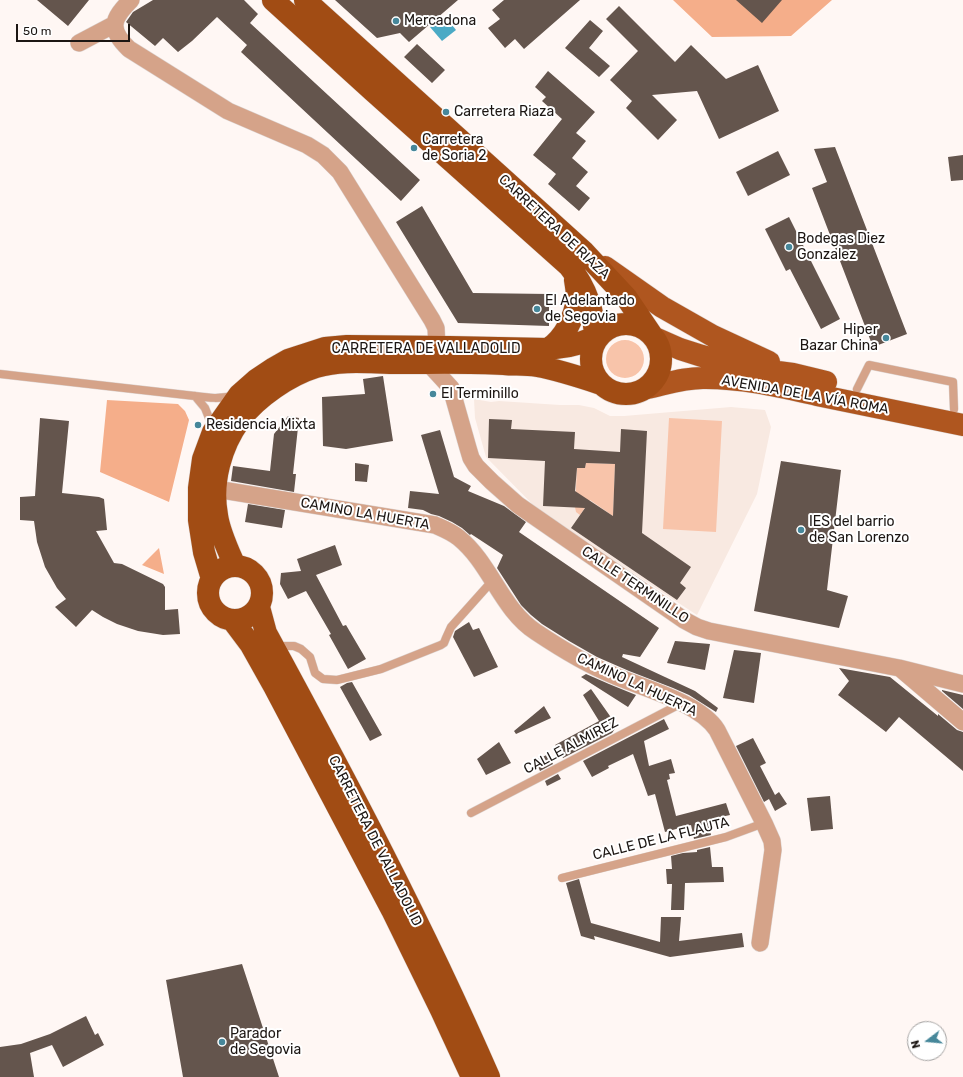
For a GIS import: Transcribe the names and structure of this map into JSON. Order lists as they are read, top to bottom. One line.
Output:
{"streets":{"highway":["CARRETERA DE RIAZA","CARRETERA DE VALLADOLID"],"main road":["AVENIDA DE LA VÍA ROMA"],"street":["CAMINO LA HUERTA","CALLE TERMINILLO"],"lane":["CALLE ALMIREZ","CALLE DE LA FLAUTA"]},"crossings":[["CARRETERA DE RIAZA","CARRETERA DE VALLADOLID"],["CARRETERA DE RIAZA","AVENIDA DE LA VÍA ROMA"],["CARRETERA DE VALLADOLID","AVENIDA DE LA VÍA ROMA"],["CARRETERA DE VALLADOLID","CAMINO LA HUERTA"],["CARRETERA DE VALLADOLID","CALLE TERMINILLO"],["CAMINO LA HUERTA","CALLE ALMIREZ"],["CAMINO LA HUERTA","CALLE DE LA FLAUTA"]],"places":["Mercadona","Carretera Riaza","Carretera de Soria 2","Bodegas Diez Gonzalez","El Adelantado de Segovia","Hiper Bazar China","El Terminillo","Residencia Mixta","IES del barrio de San Lorenzo","Parador de Segovia"],"scale_bar":"50 m","north":"left"}
